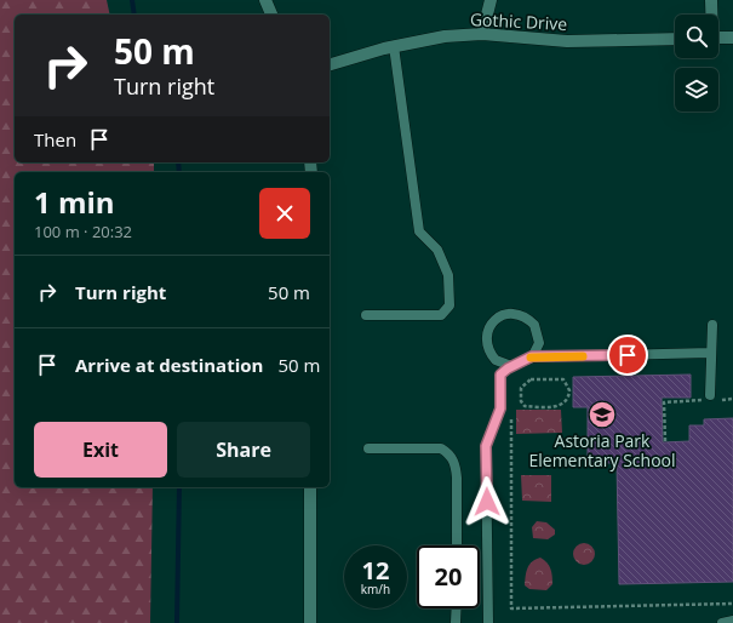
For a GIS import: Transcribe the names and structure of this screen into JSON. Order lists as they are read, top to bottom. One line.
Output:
{"streets":{"street":["Gothic Drive"]},"places":{"school or university":["Astoria Park Elementary School"]},"page":{"turn":["50 m","Turn right"],"then":"Then","heading":["1 min","100 m · 20:32"],"list":[{"name":"Turn right","value":"50 m"},{"name":"Arrive at destination","value":"50 m"}],"buttons":["Exit","Share"],"speed":"12 km/h","limit":"20"}}
